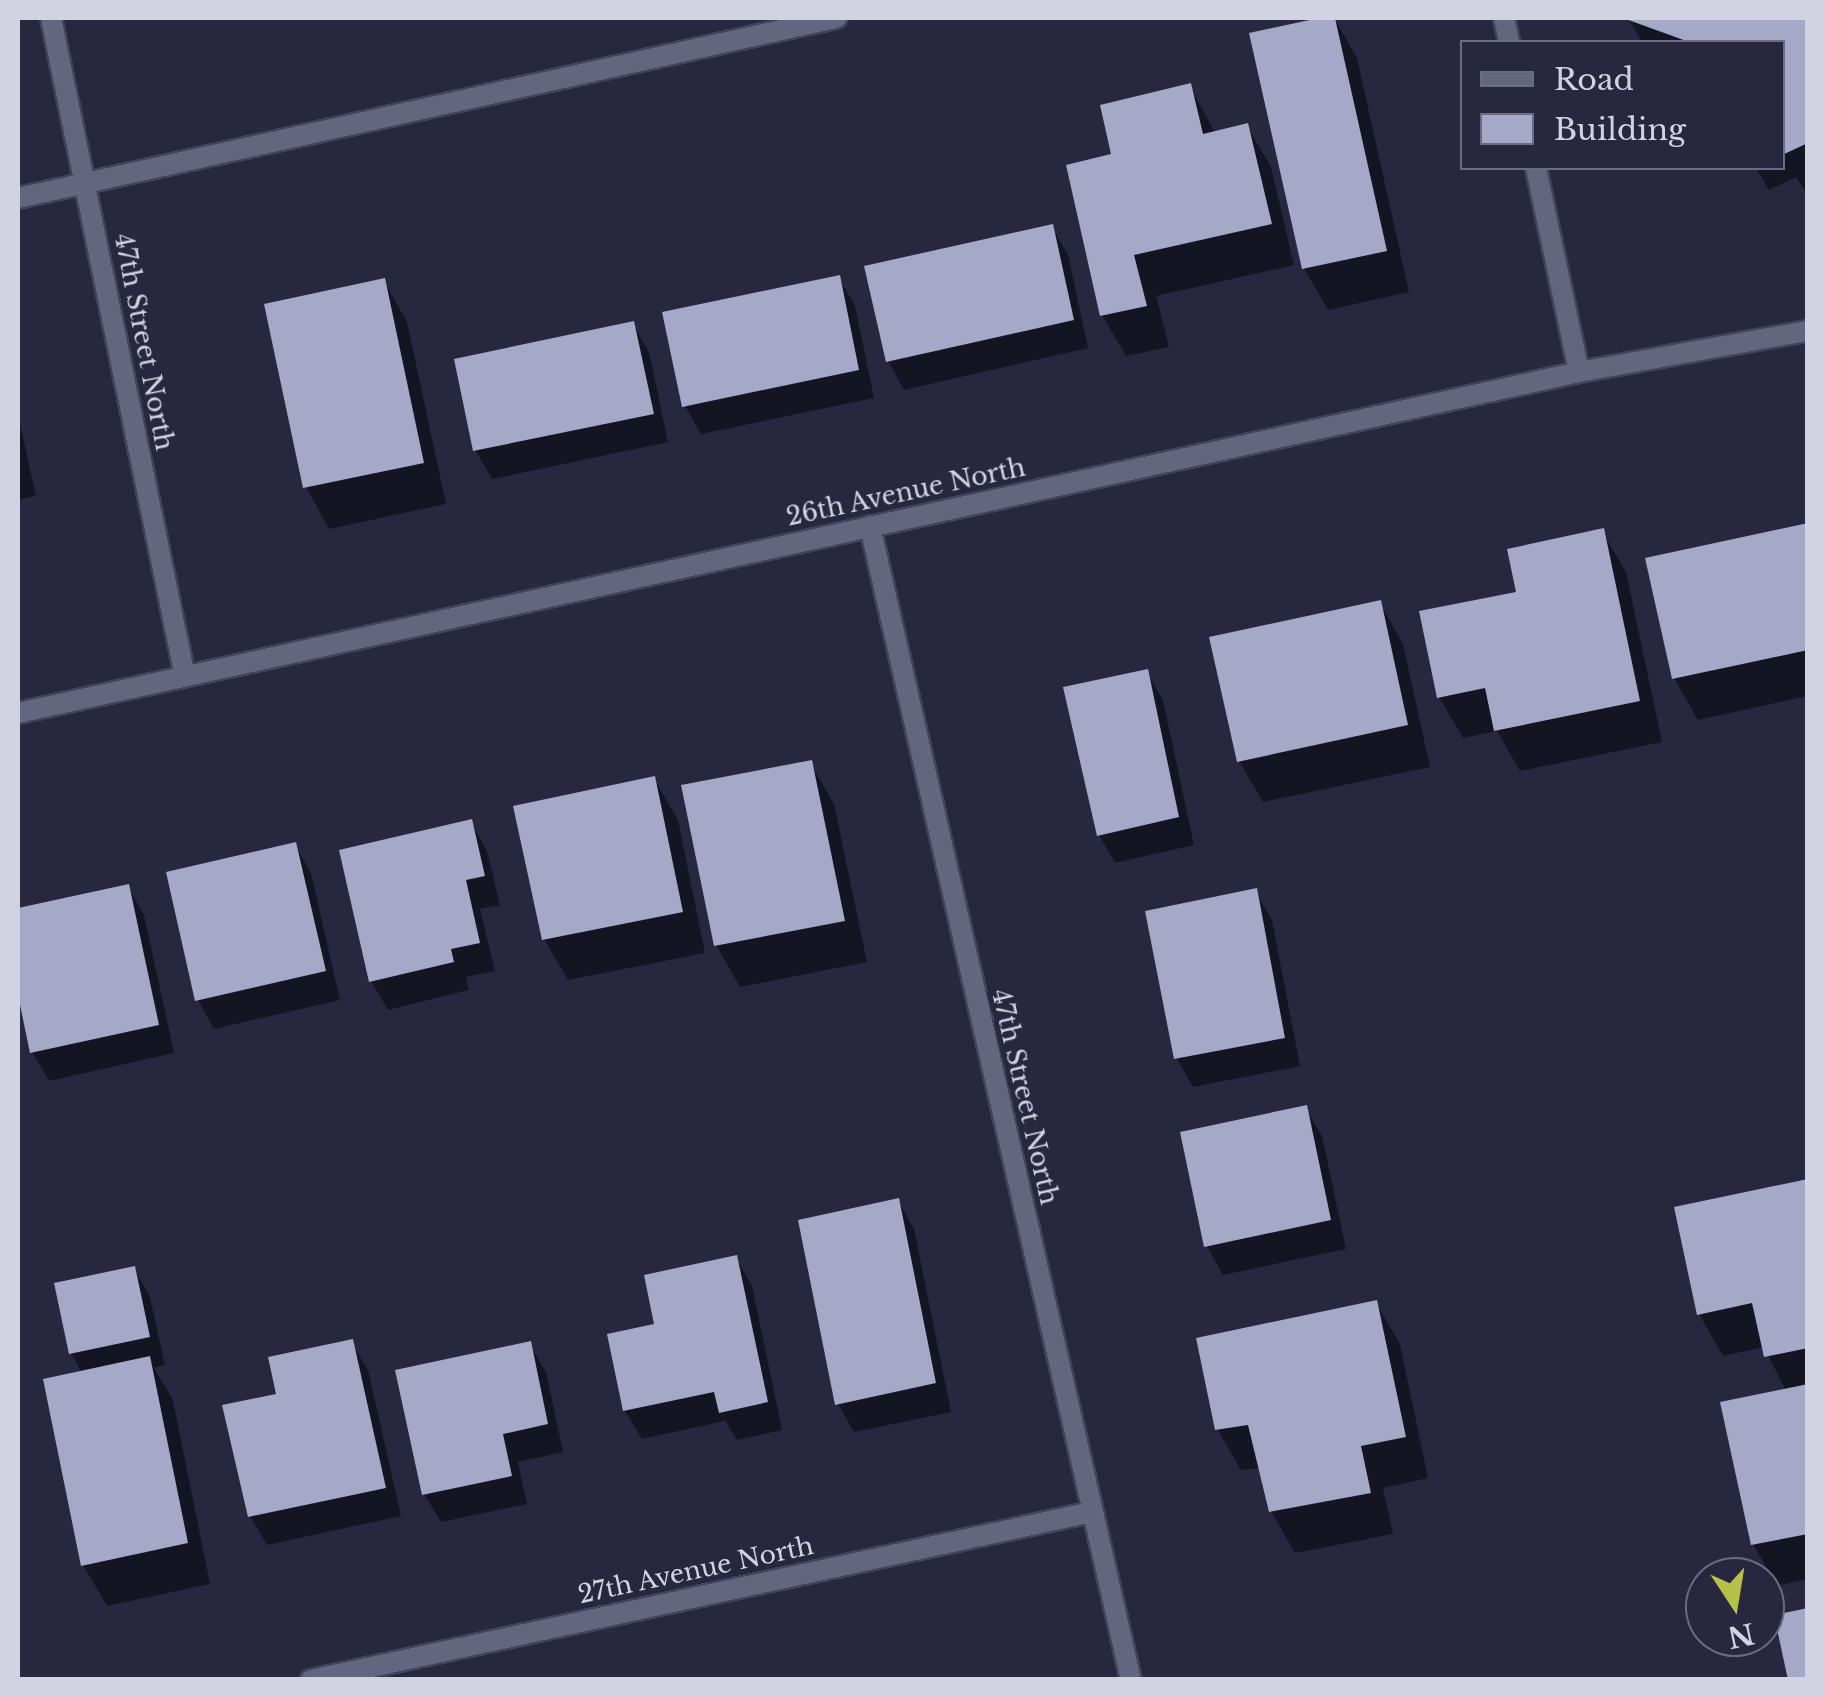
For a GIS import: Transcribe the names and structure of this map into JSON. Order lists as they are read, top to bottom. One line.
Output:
{"streets":{"street":["47th Street North","26th Avenue North","27th Avenue North"]},"crossings":[["47th Street North","26th Avenue North"],["47th Street North","27th Avenue North"]],"legend":["Road","Building"],"north":"bottom"}
